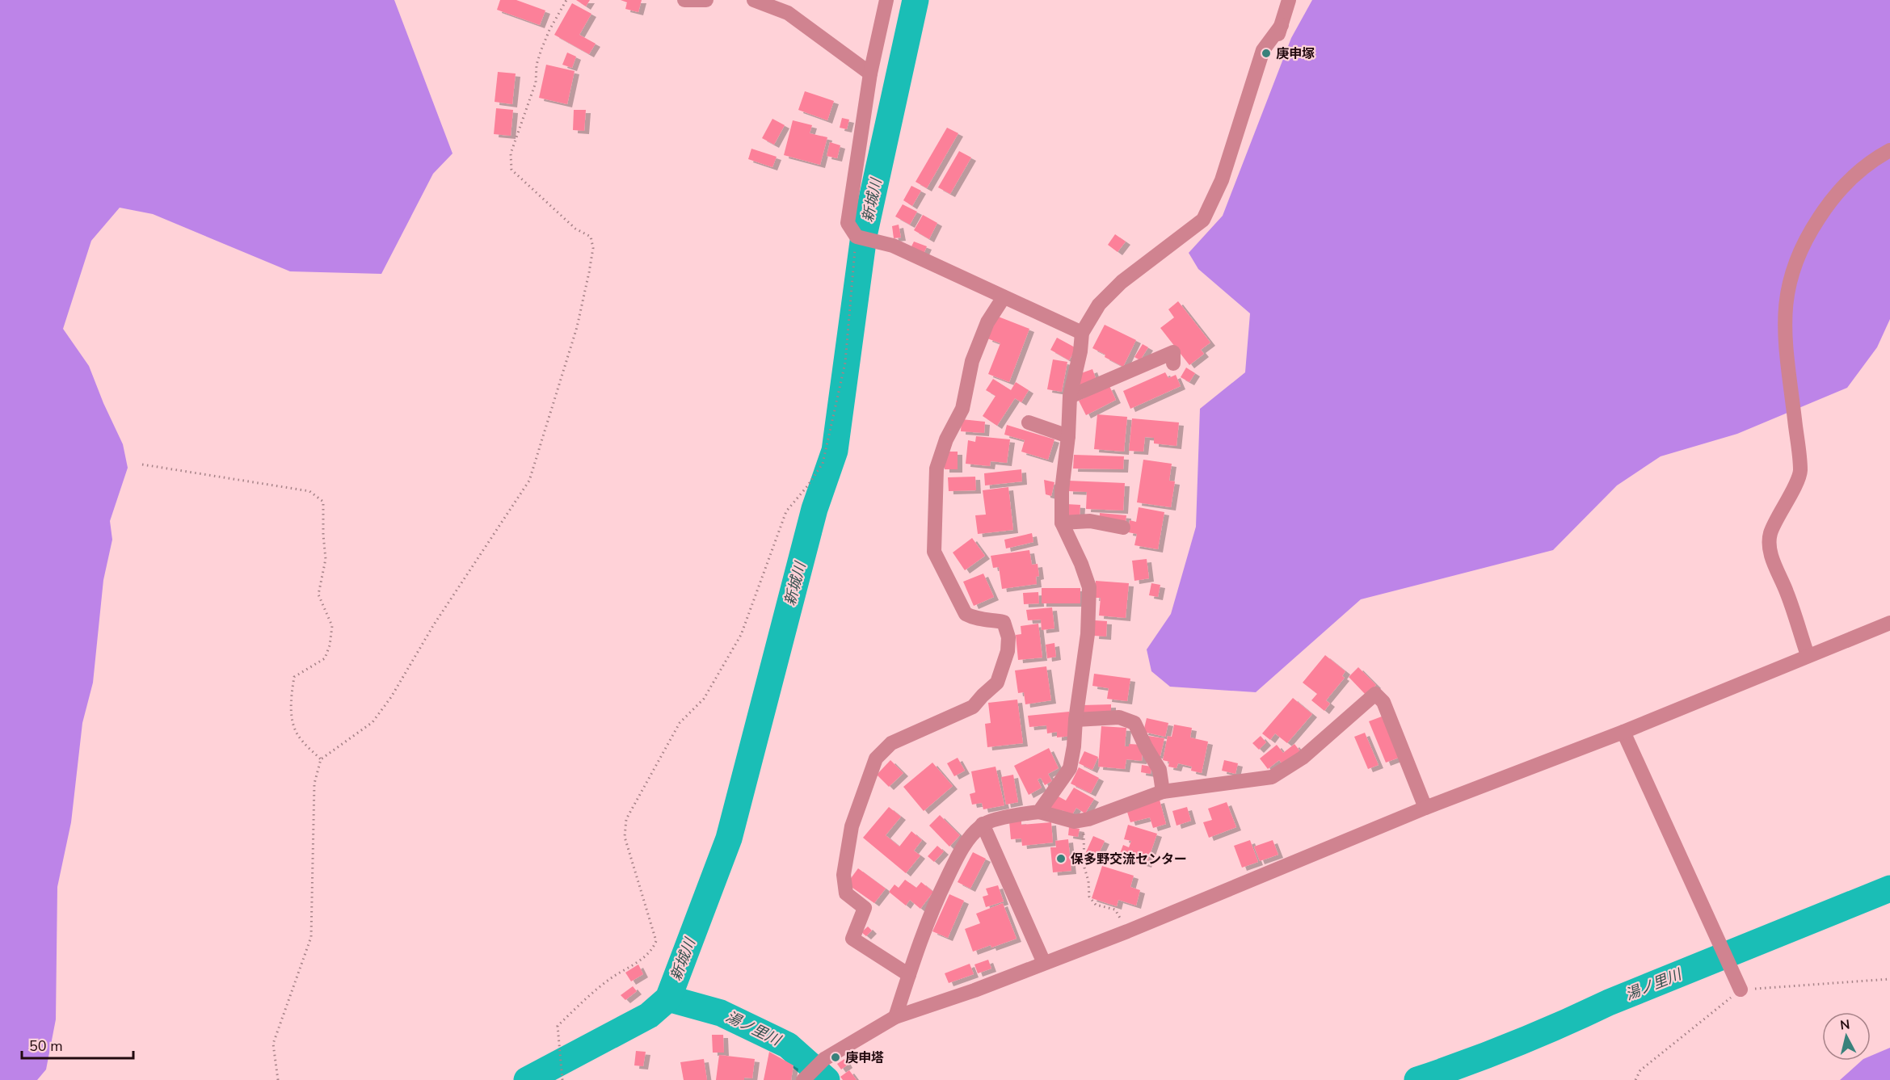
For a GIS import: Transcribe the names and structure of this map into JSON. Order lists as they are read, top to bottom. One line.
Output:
{"water":["新城川","湯ノ里川"],"places":["庚申塚","保多野交流センター","庚申塔"],"scale_bar":"50 m","north":"top"}
